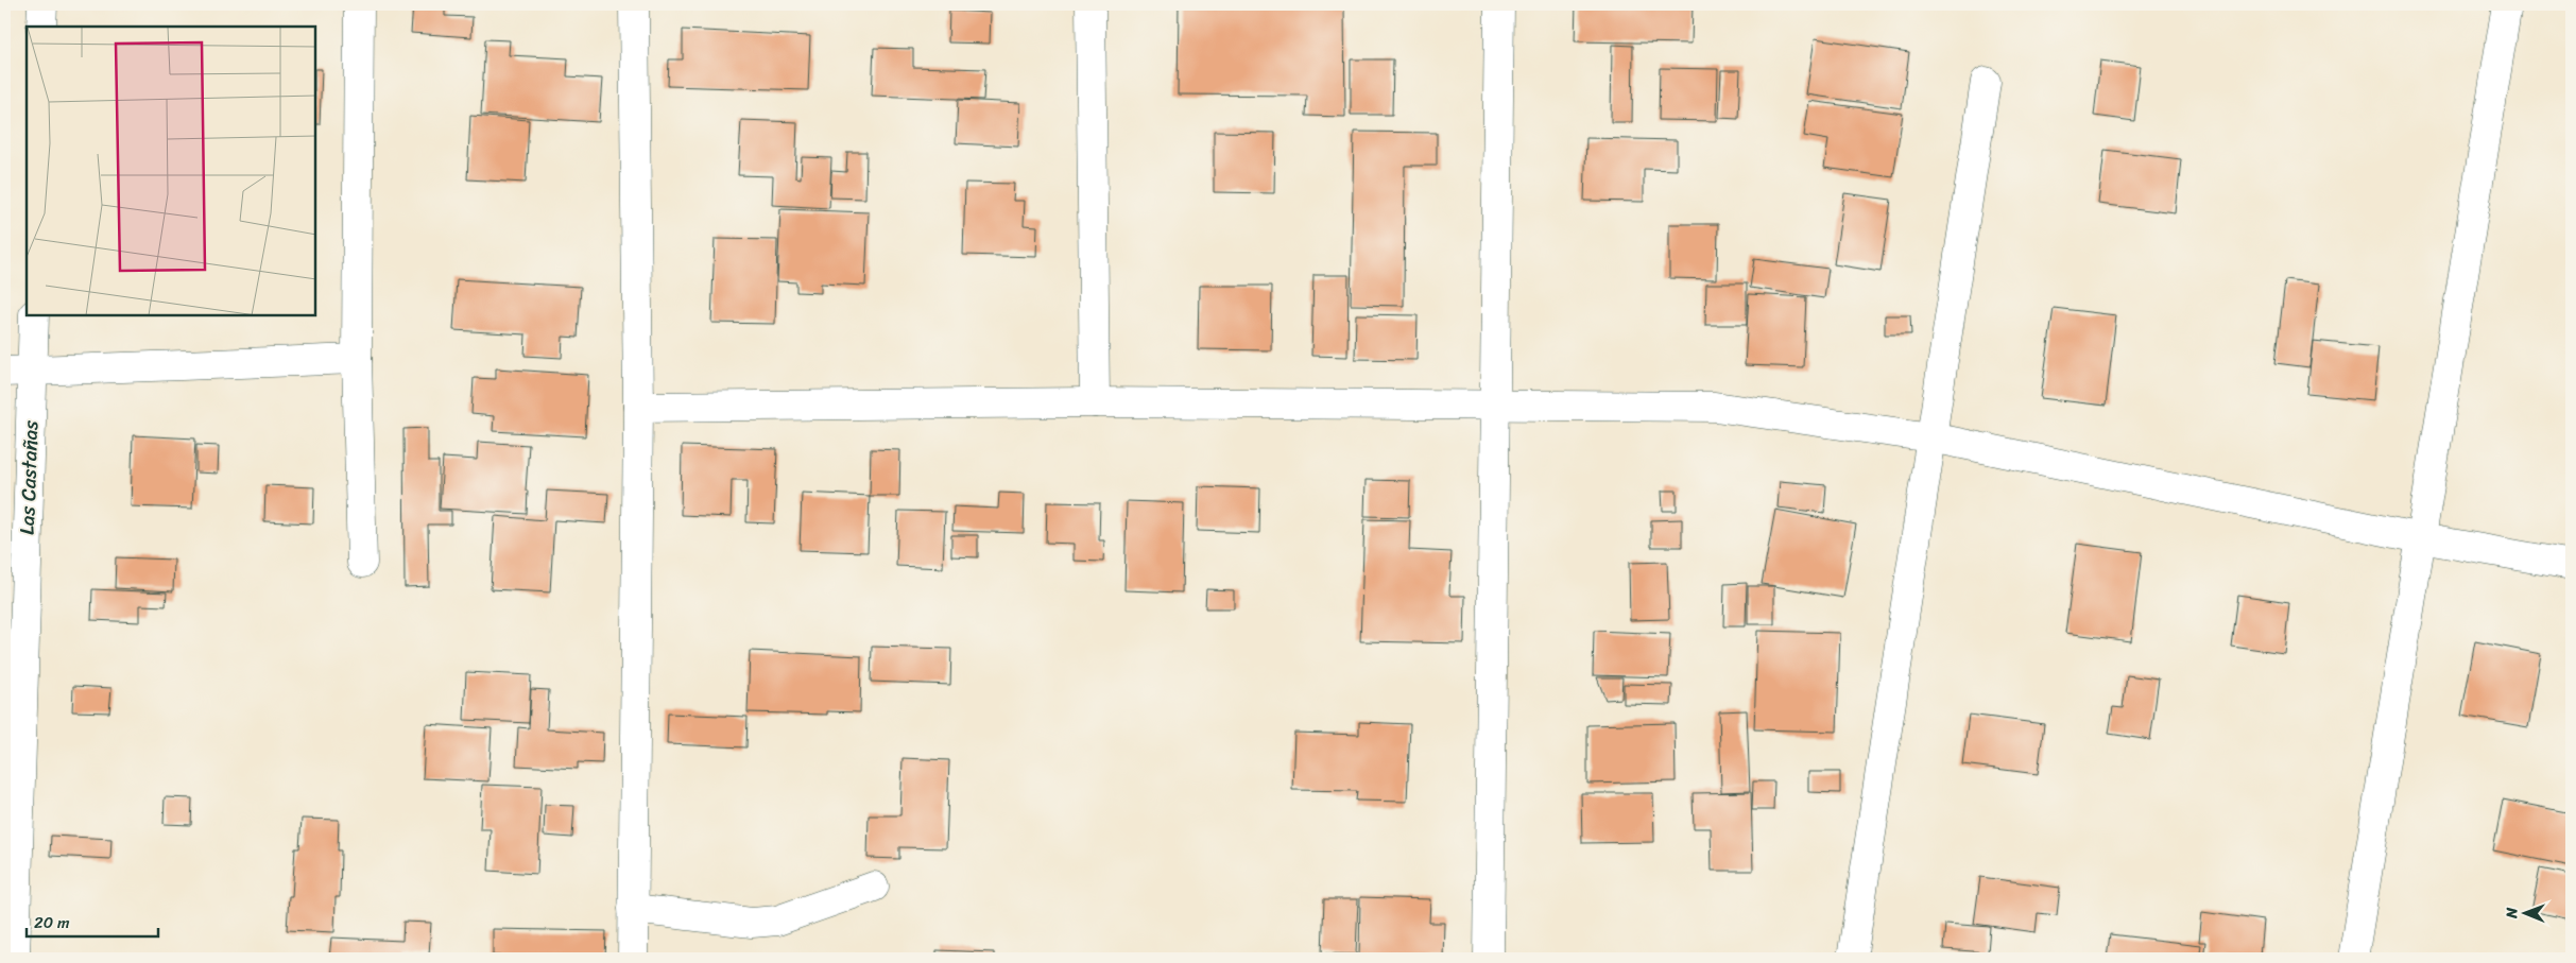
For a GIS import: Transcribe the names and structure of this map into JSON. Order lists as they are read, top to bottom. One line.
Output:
{"streets":{"street":["Las Castañas"]},"scale_bar":"20 m","north":"left"}
